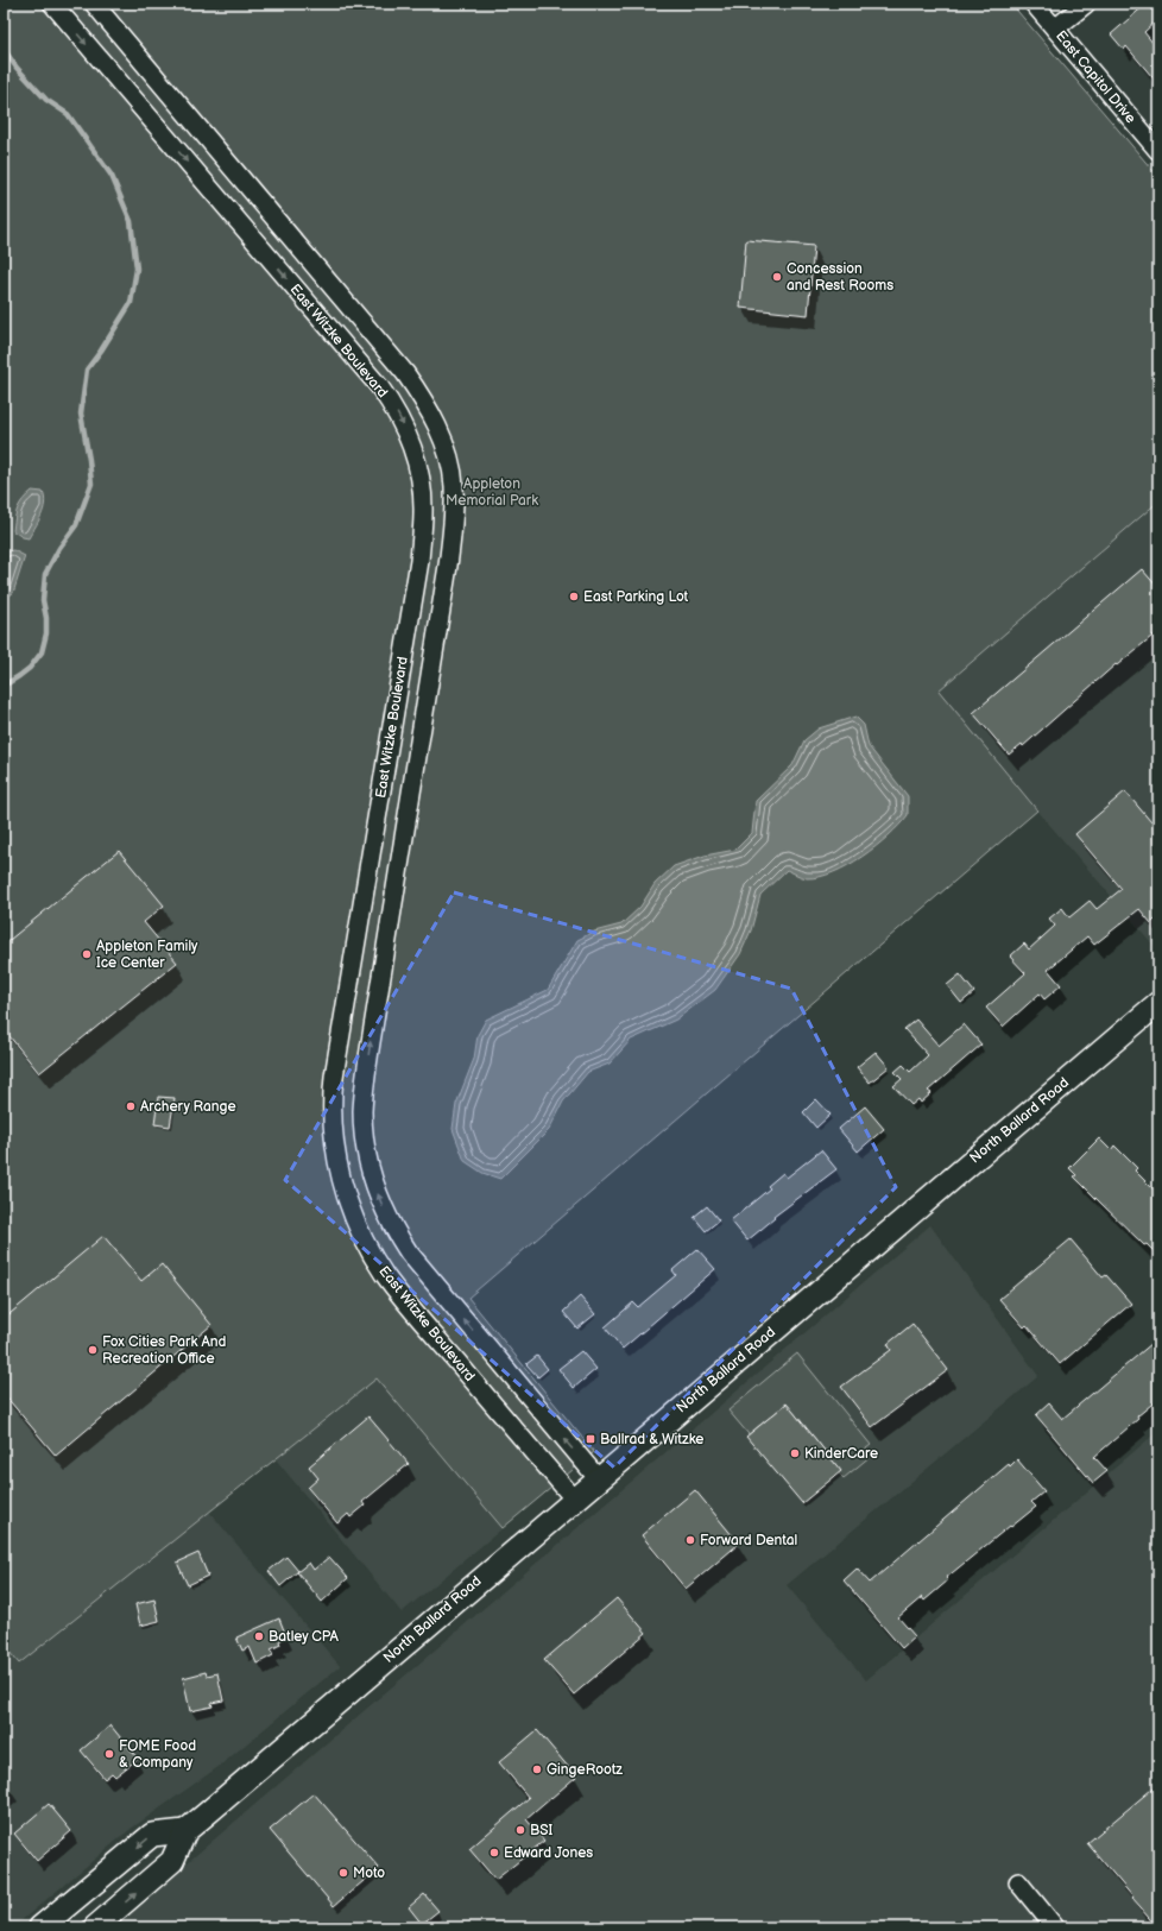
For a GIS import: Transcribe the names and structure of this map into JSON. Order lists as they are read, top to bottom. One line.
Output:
{"streets":{"main road":["North Ballard Road"],"street":["East Capitol Drive","East Witzke Boulevard"]},"crossings":[["East Witzke Boulevard","North Ballard Road"]],"parks":["Appleton Memorial Park"],"places":{"other":["Concession and Rest Rooms","East Parking Lot","Appleton Family Ice Center","Archery Range","Fox Cities Park And Recreation Office","KinderCare","Forward Dental","Batley CPA","FOME Food & Company","GingeRootz","BSI","Edward Jones","Moto"],"transit":["Ballrad & Witzke"]}}
